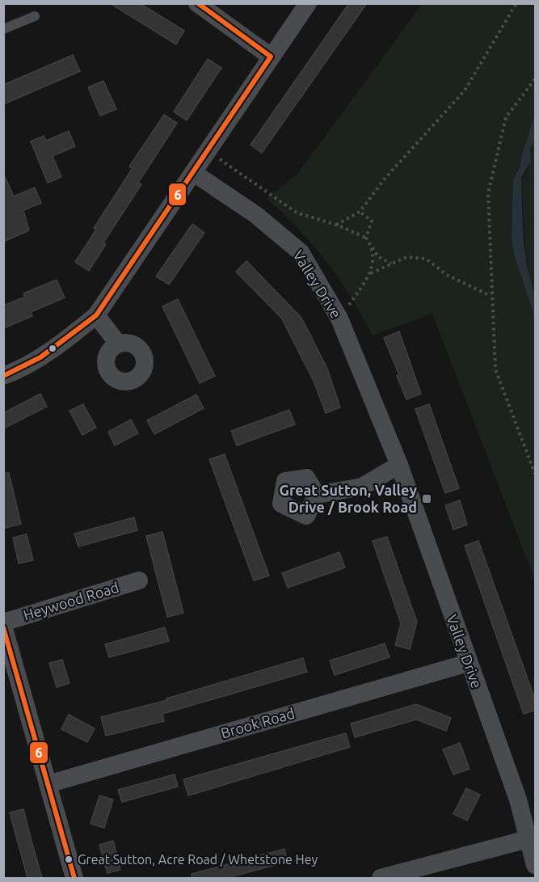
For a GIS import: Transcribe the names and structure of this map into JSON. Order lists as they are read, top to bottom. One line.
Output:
{"streets":{"street":["Valley Drive","Heywood Road","Brook Road"]},"crossings":[["Valley Drive","Brook Road"]],"places":{"transit":["Great Sutton, Valley Drive / Brook Road"],"other":["Great Sutton, Acre Road / Whetstone Hey"]},"lines":["transit line 6"]}
